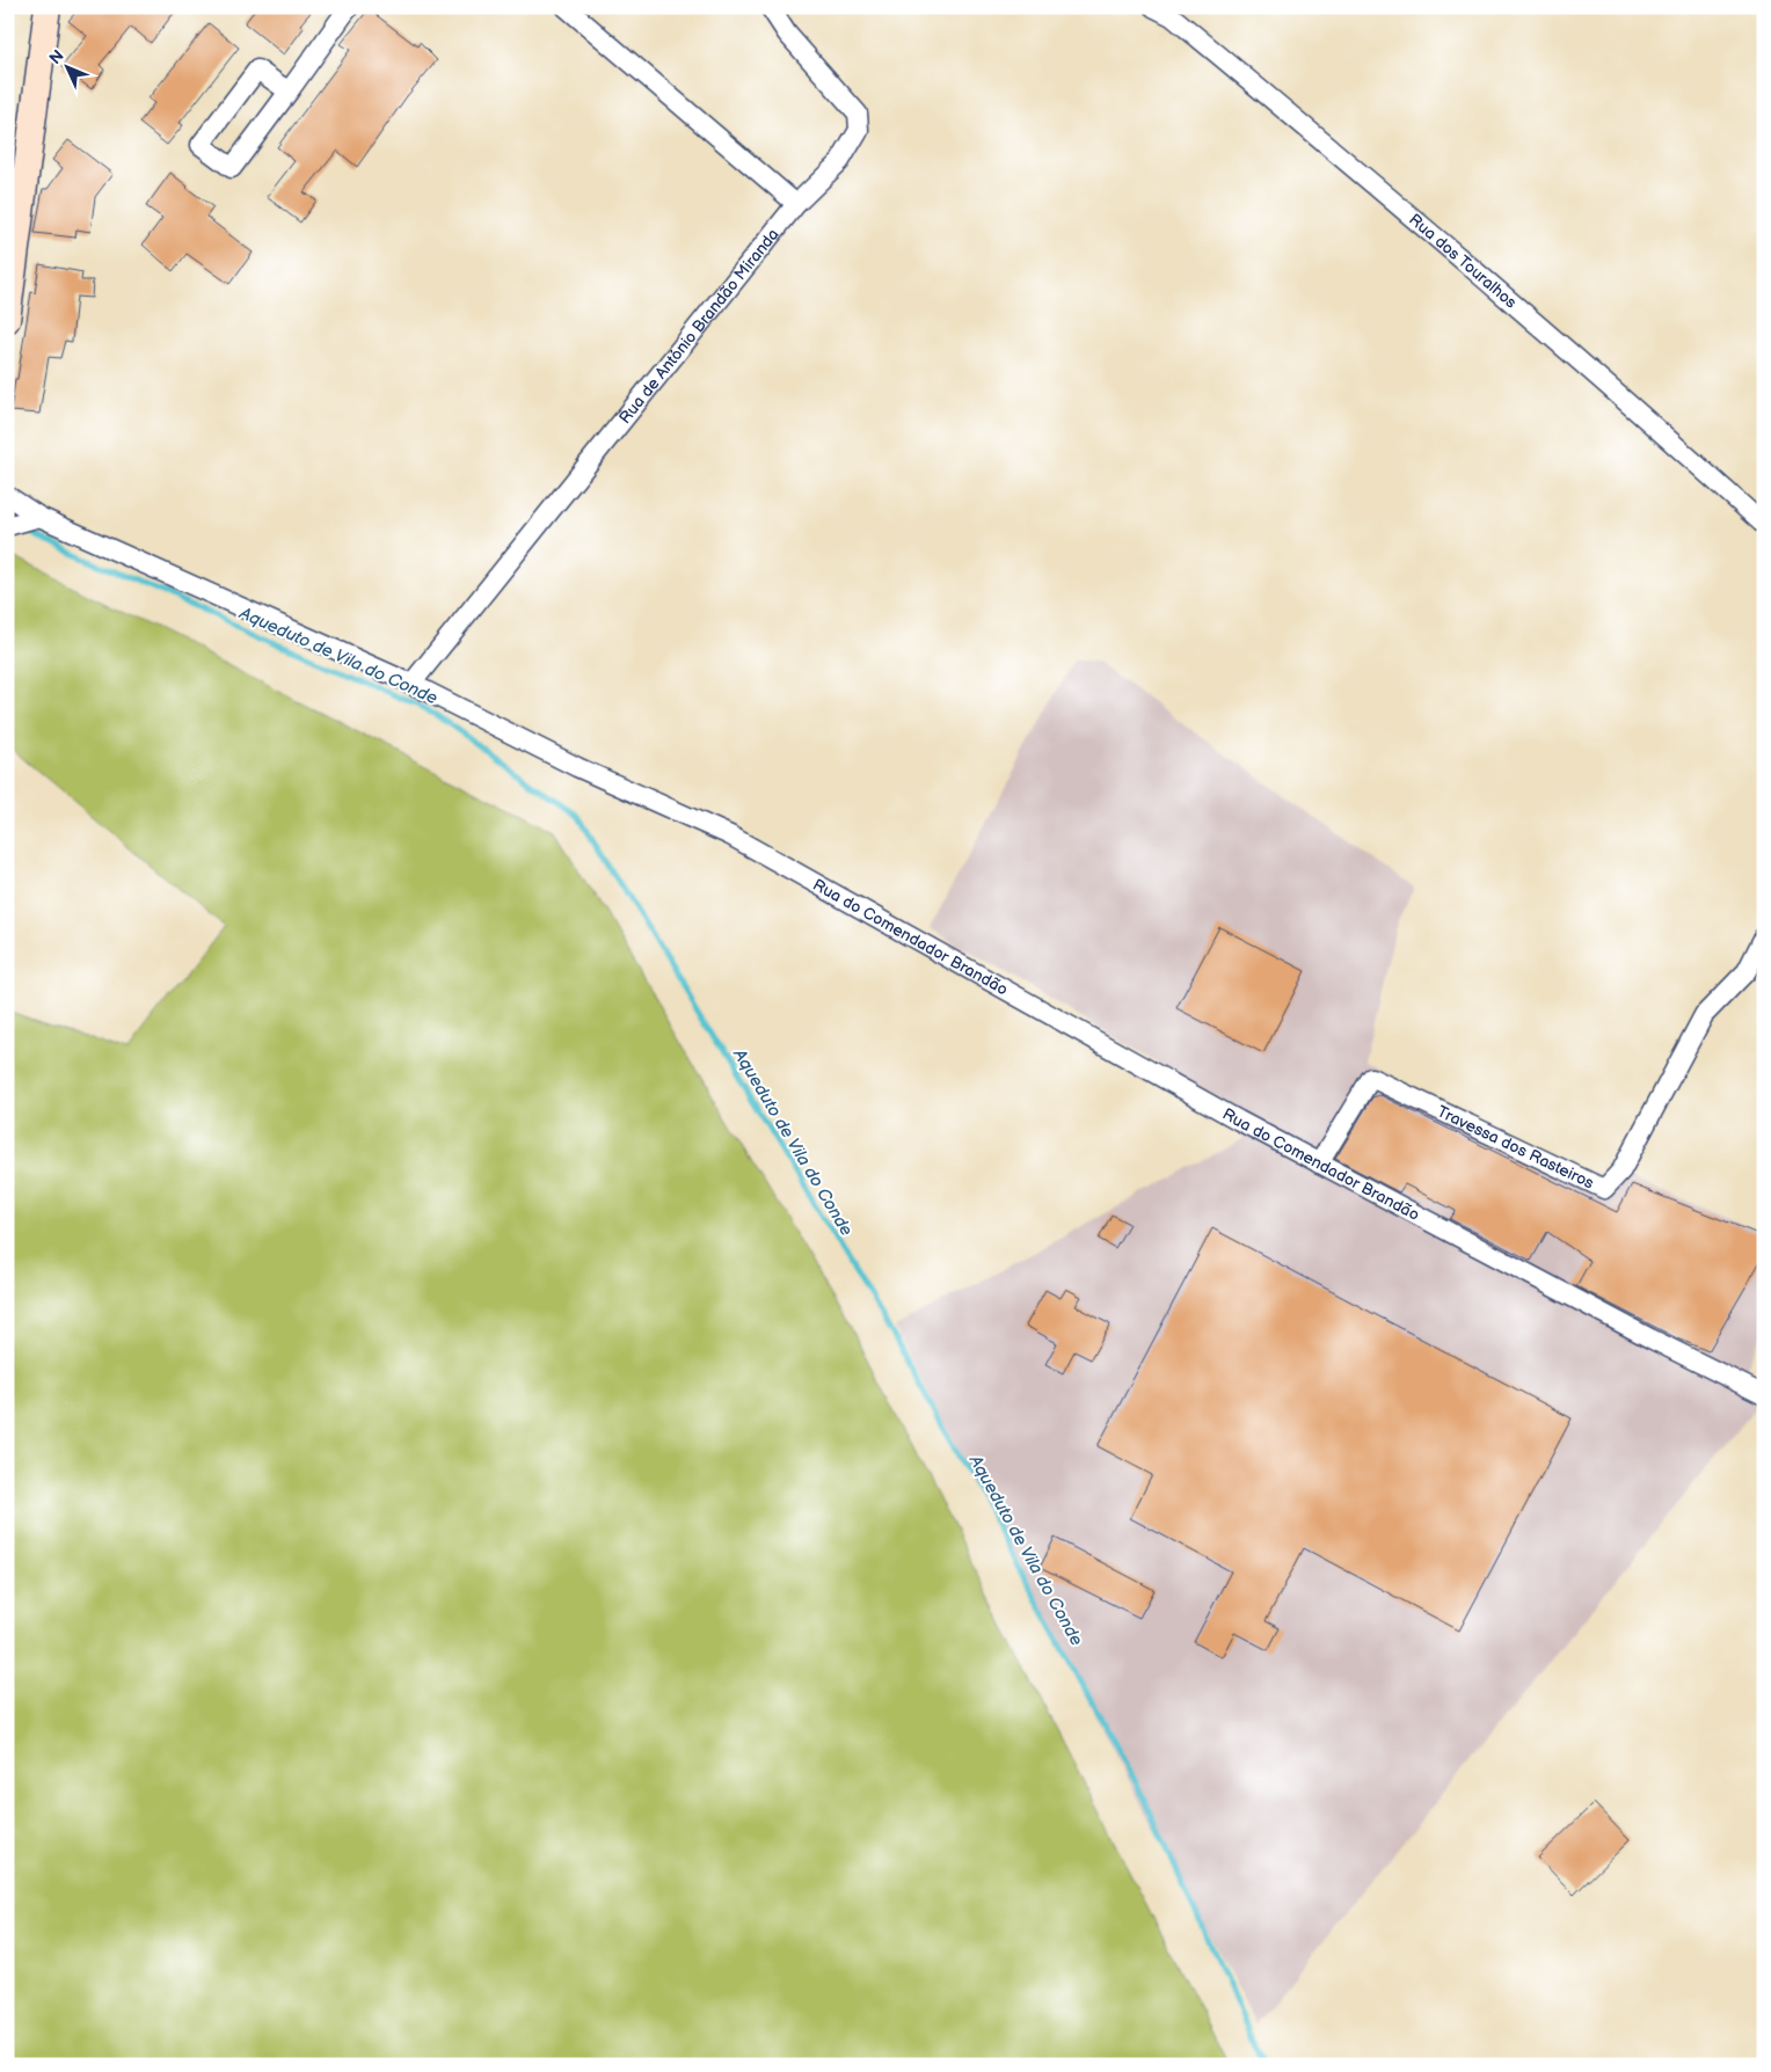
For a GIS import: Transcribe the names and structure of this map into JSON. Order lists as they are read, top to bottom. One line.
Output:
{"streets":{"street":["Rua dos Touralhos","Rua de António Brandão Miranda","Rua do Comendador Brandão","Travessa dos Rasteiros"]},"crossings":[["Rua de António Brandão Miranda","Rua do Comendador Brandão"],["Rua do Comendador Brandão","Travessa dos Rasteiros"]],"water":["Aqueduto de Vila do Conde"],"north":"top left"}
